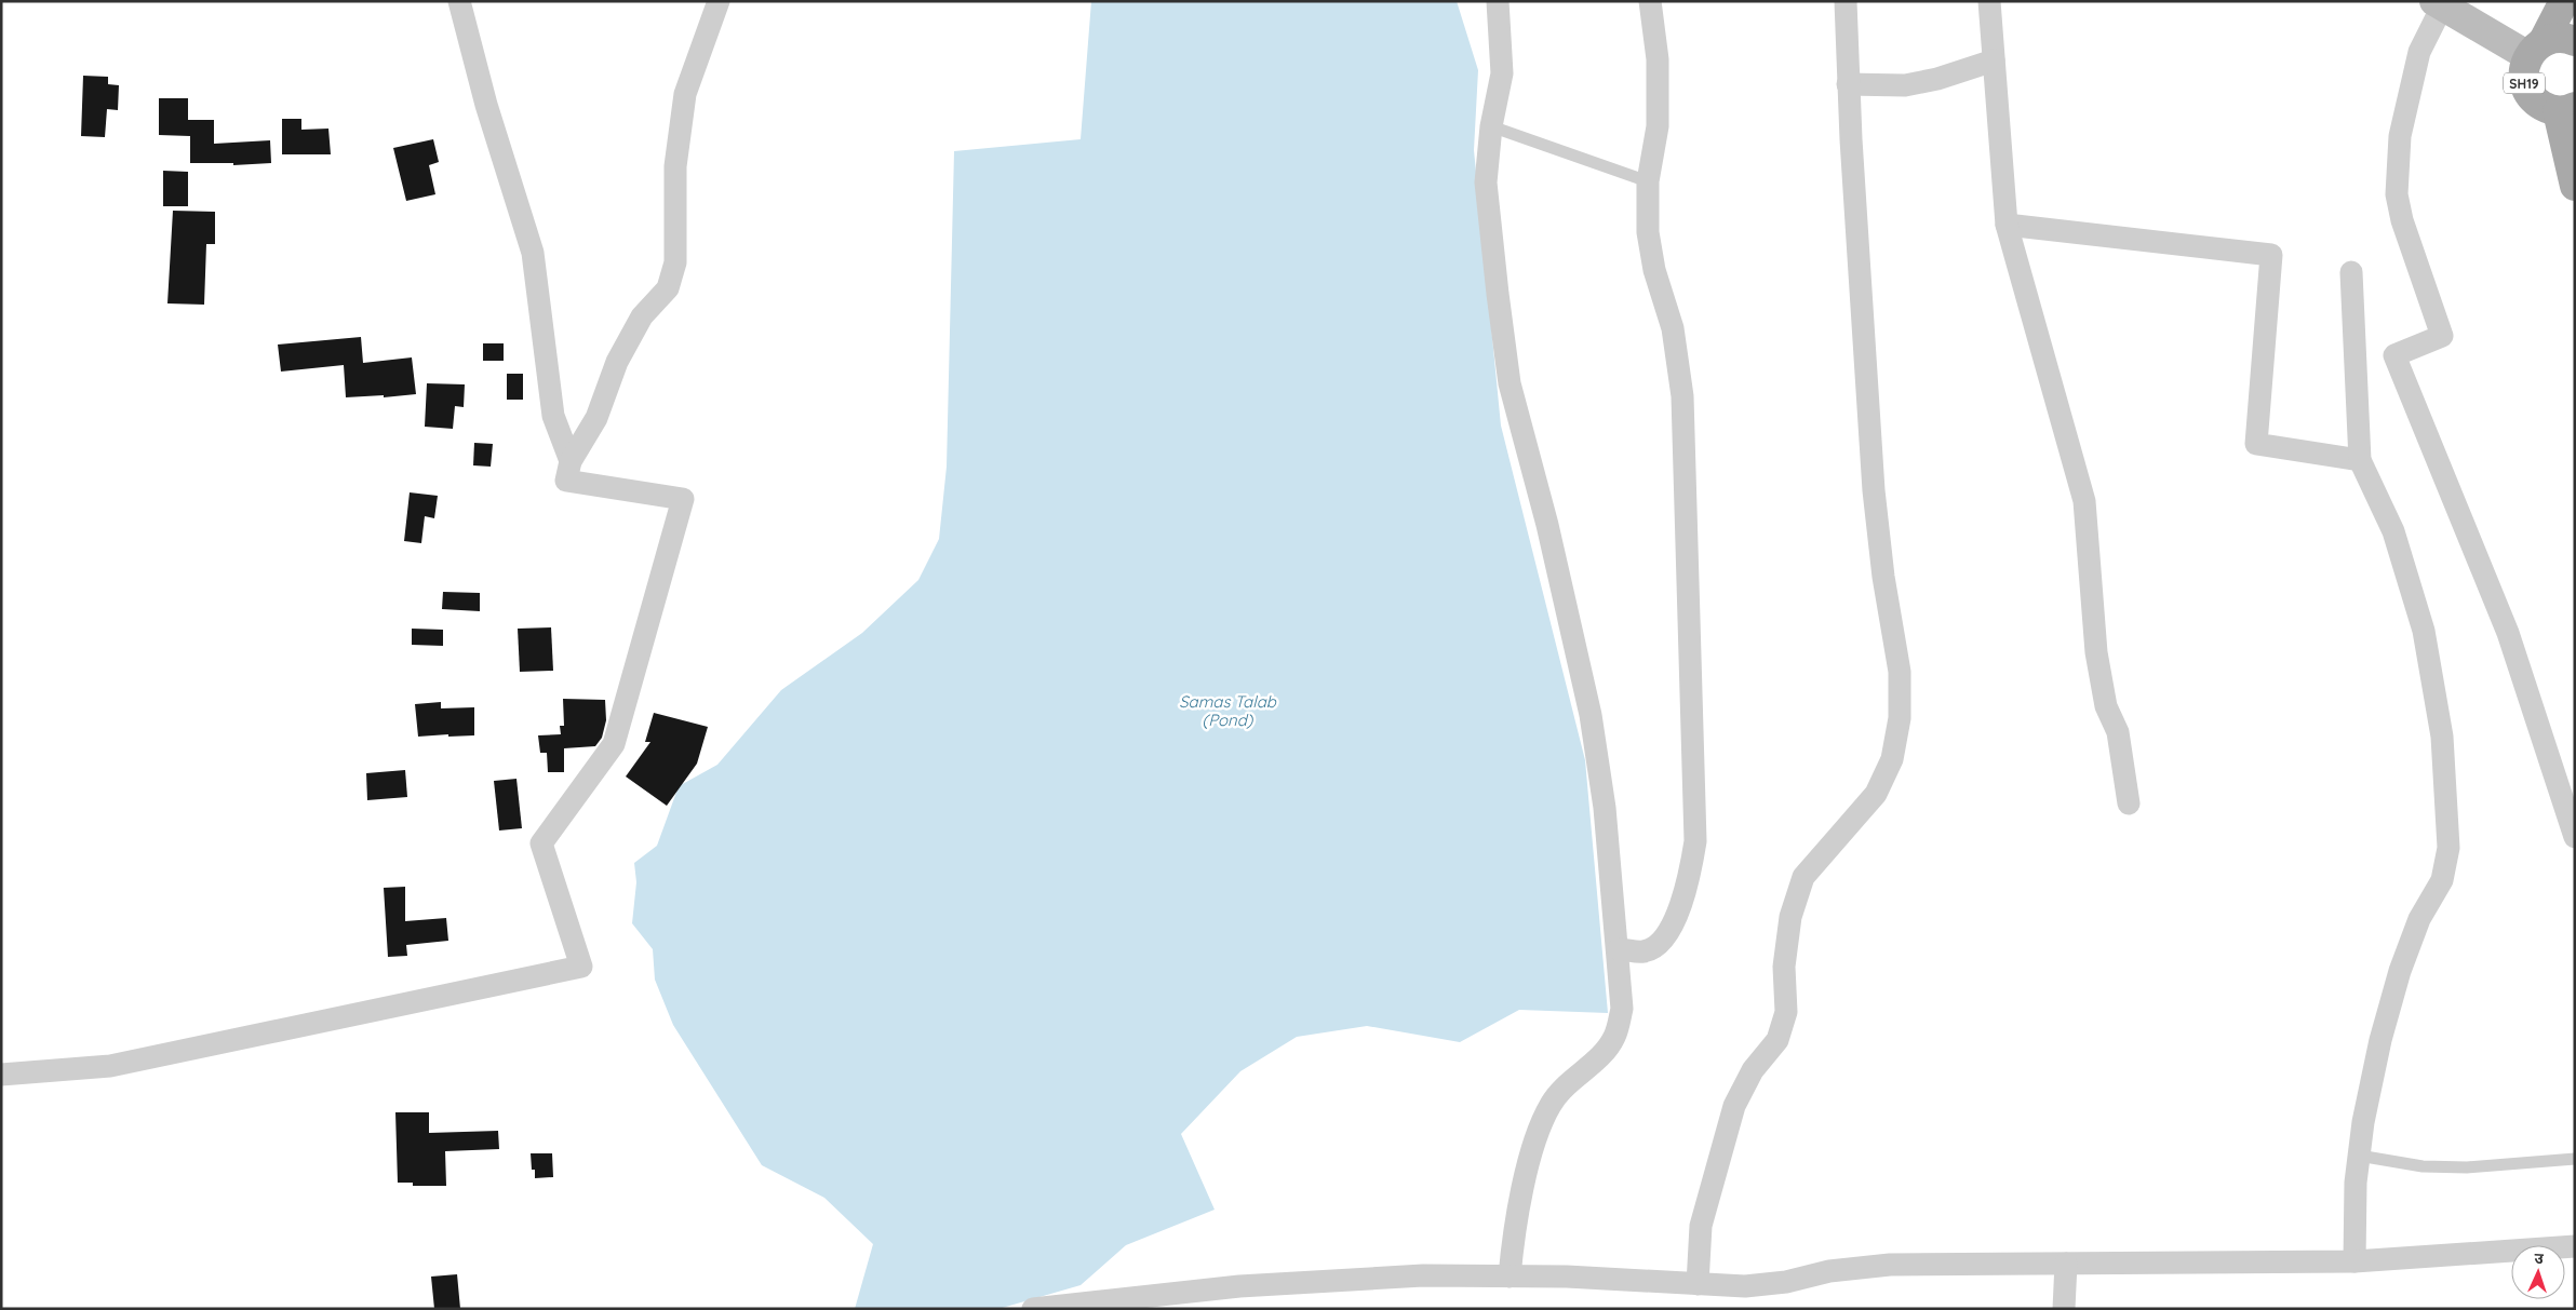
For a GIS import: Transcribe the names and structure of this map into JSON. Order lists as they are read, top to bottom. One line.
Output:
{"streets":{"main road":["SH19"]},"water":["Samas Talab (Pond)"],"north":"top"}
